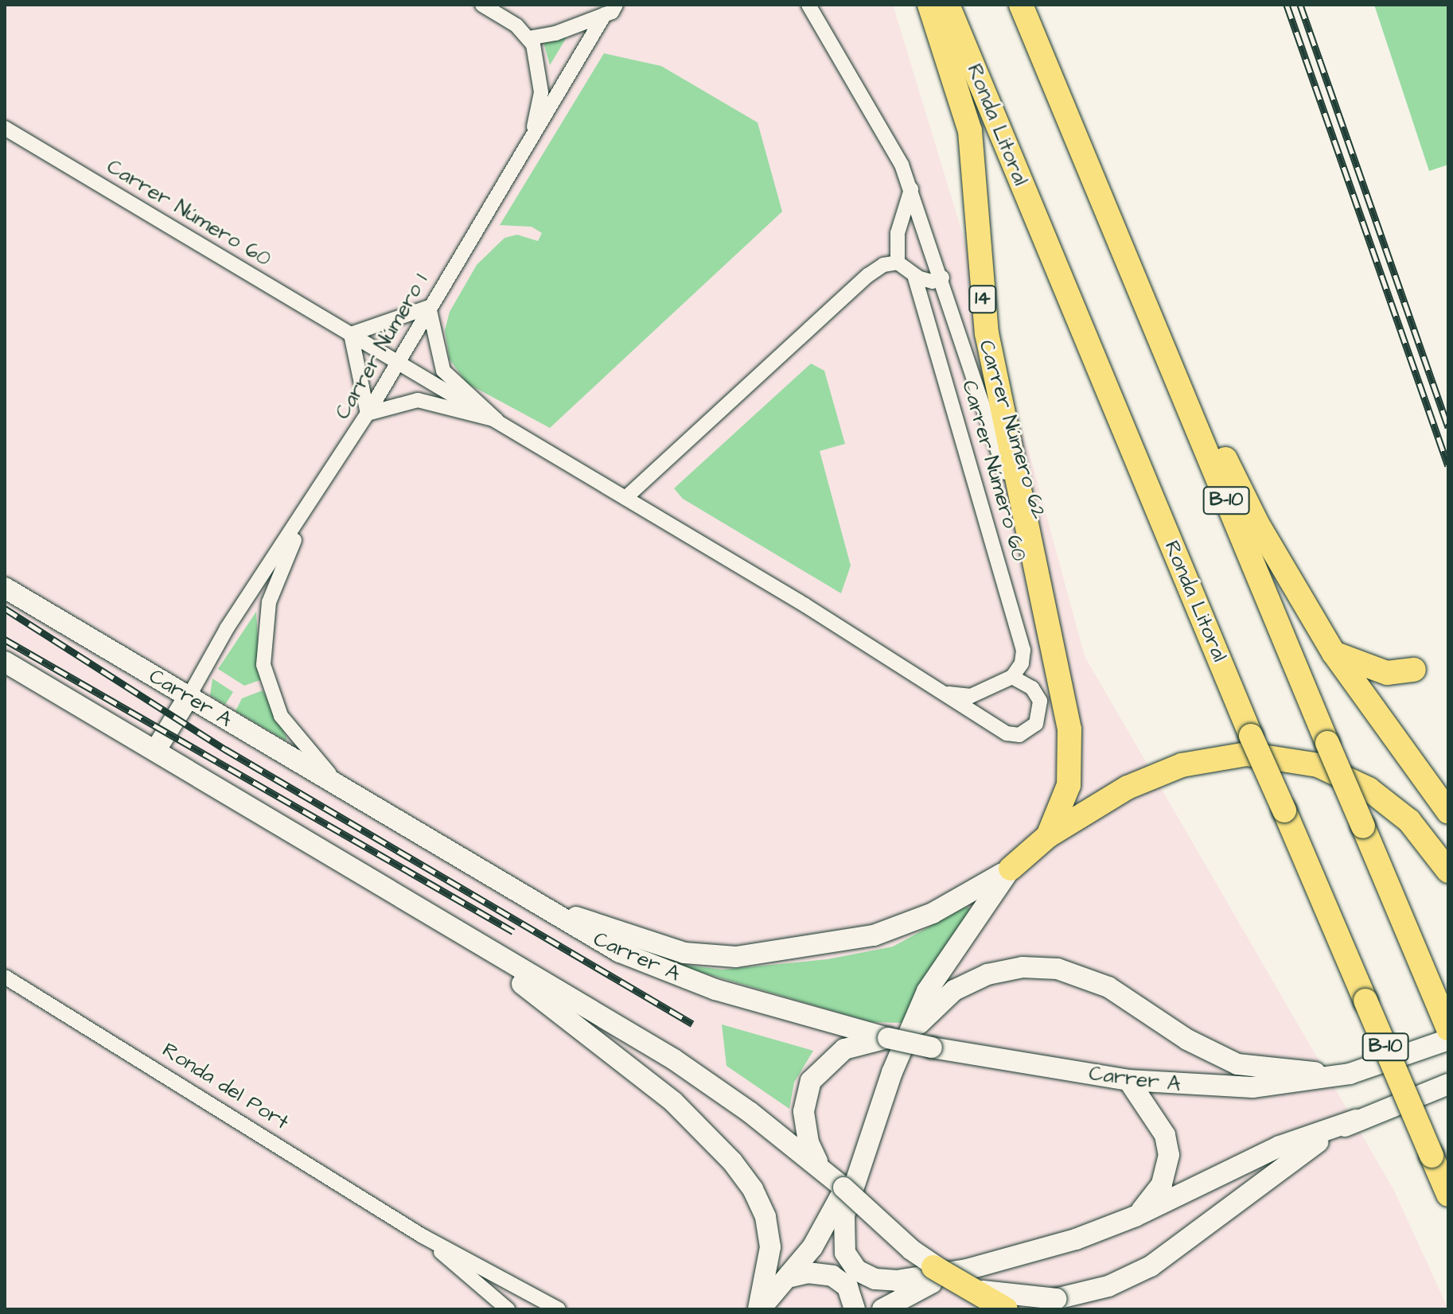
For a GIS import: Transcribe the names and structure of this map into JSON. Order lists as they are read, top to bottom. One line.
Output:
{"streets":{"highway":["Ronda Litoral","14","B-10"],"main road":["Carrer A"],"street":["Carrer Número 60","Carrer Número 1","Carrer Número 62","Ronda del Port"]},"crossings":[["Carrer Número 60","Carrer Número 1"],["14","Carrer Número 62"],["Carrer Número 1","Carrer A"]]}
